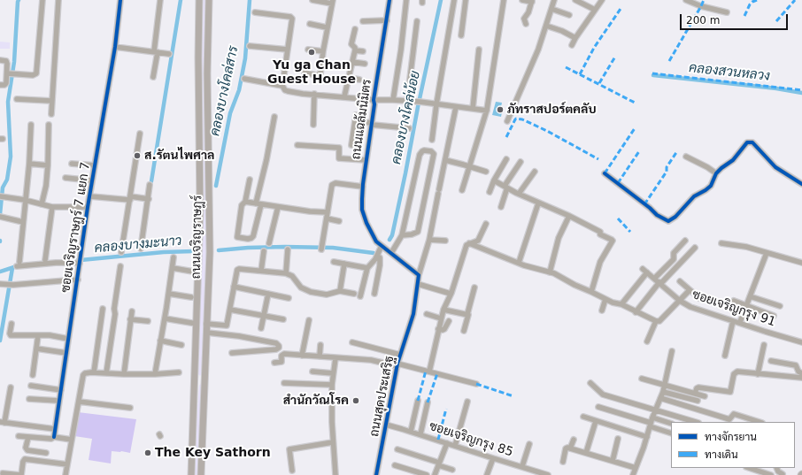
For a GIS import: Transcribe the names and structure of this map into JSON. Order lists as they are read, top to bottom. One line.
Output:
{"streets":{"main road":["ถนนเจริญราษฎร์"],"street":["ถนนแฉล้มนิมิตร","ซอยเจริญราษฎร์ 7 แยก 7","ซอยเจริญกรุง 91","ถนนสุดประเสริฐ","ซอยเจริญกรุง 85"]},"crossings":[["ถนนสุดประเสริฐ","ซอยเจริญกรุง 85"]],"water":["คลองสวนหลวง","คลองบางโคล่สาร","คลองบางโคล่น้อย","คลองบางมะนาว"],"places":["Yu ga Chan Guest House","ภัทราสปอร์ตคลับ","ส.รัตนไพศาล","สำนักวัณโรค","The Key Sathorn"],"legend":["ทางจักรยาน","ทางเดิน"],"scale_bar":"200 m"}
